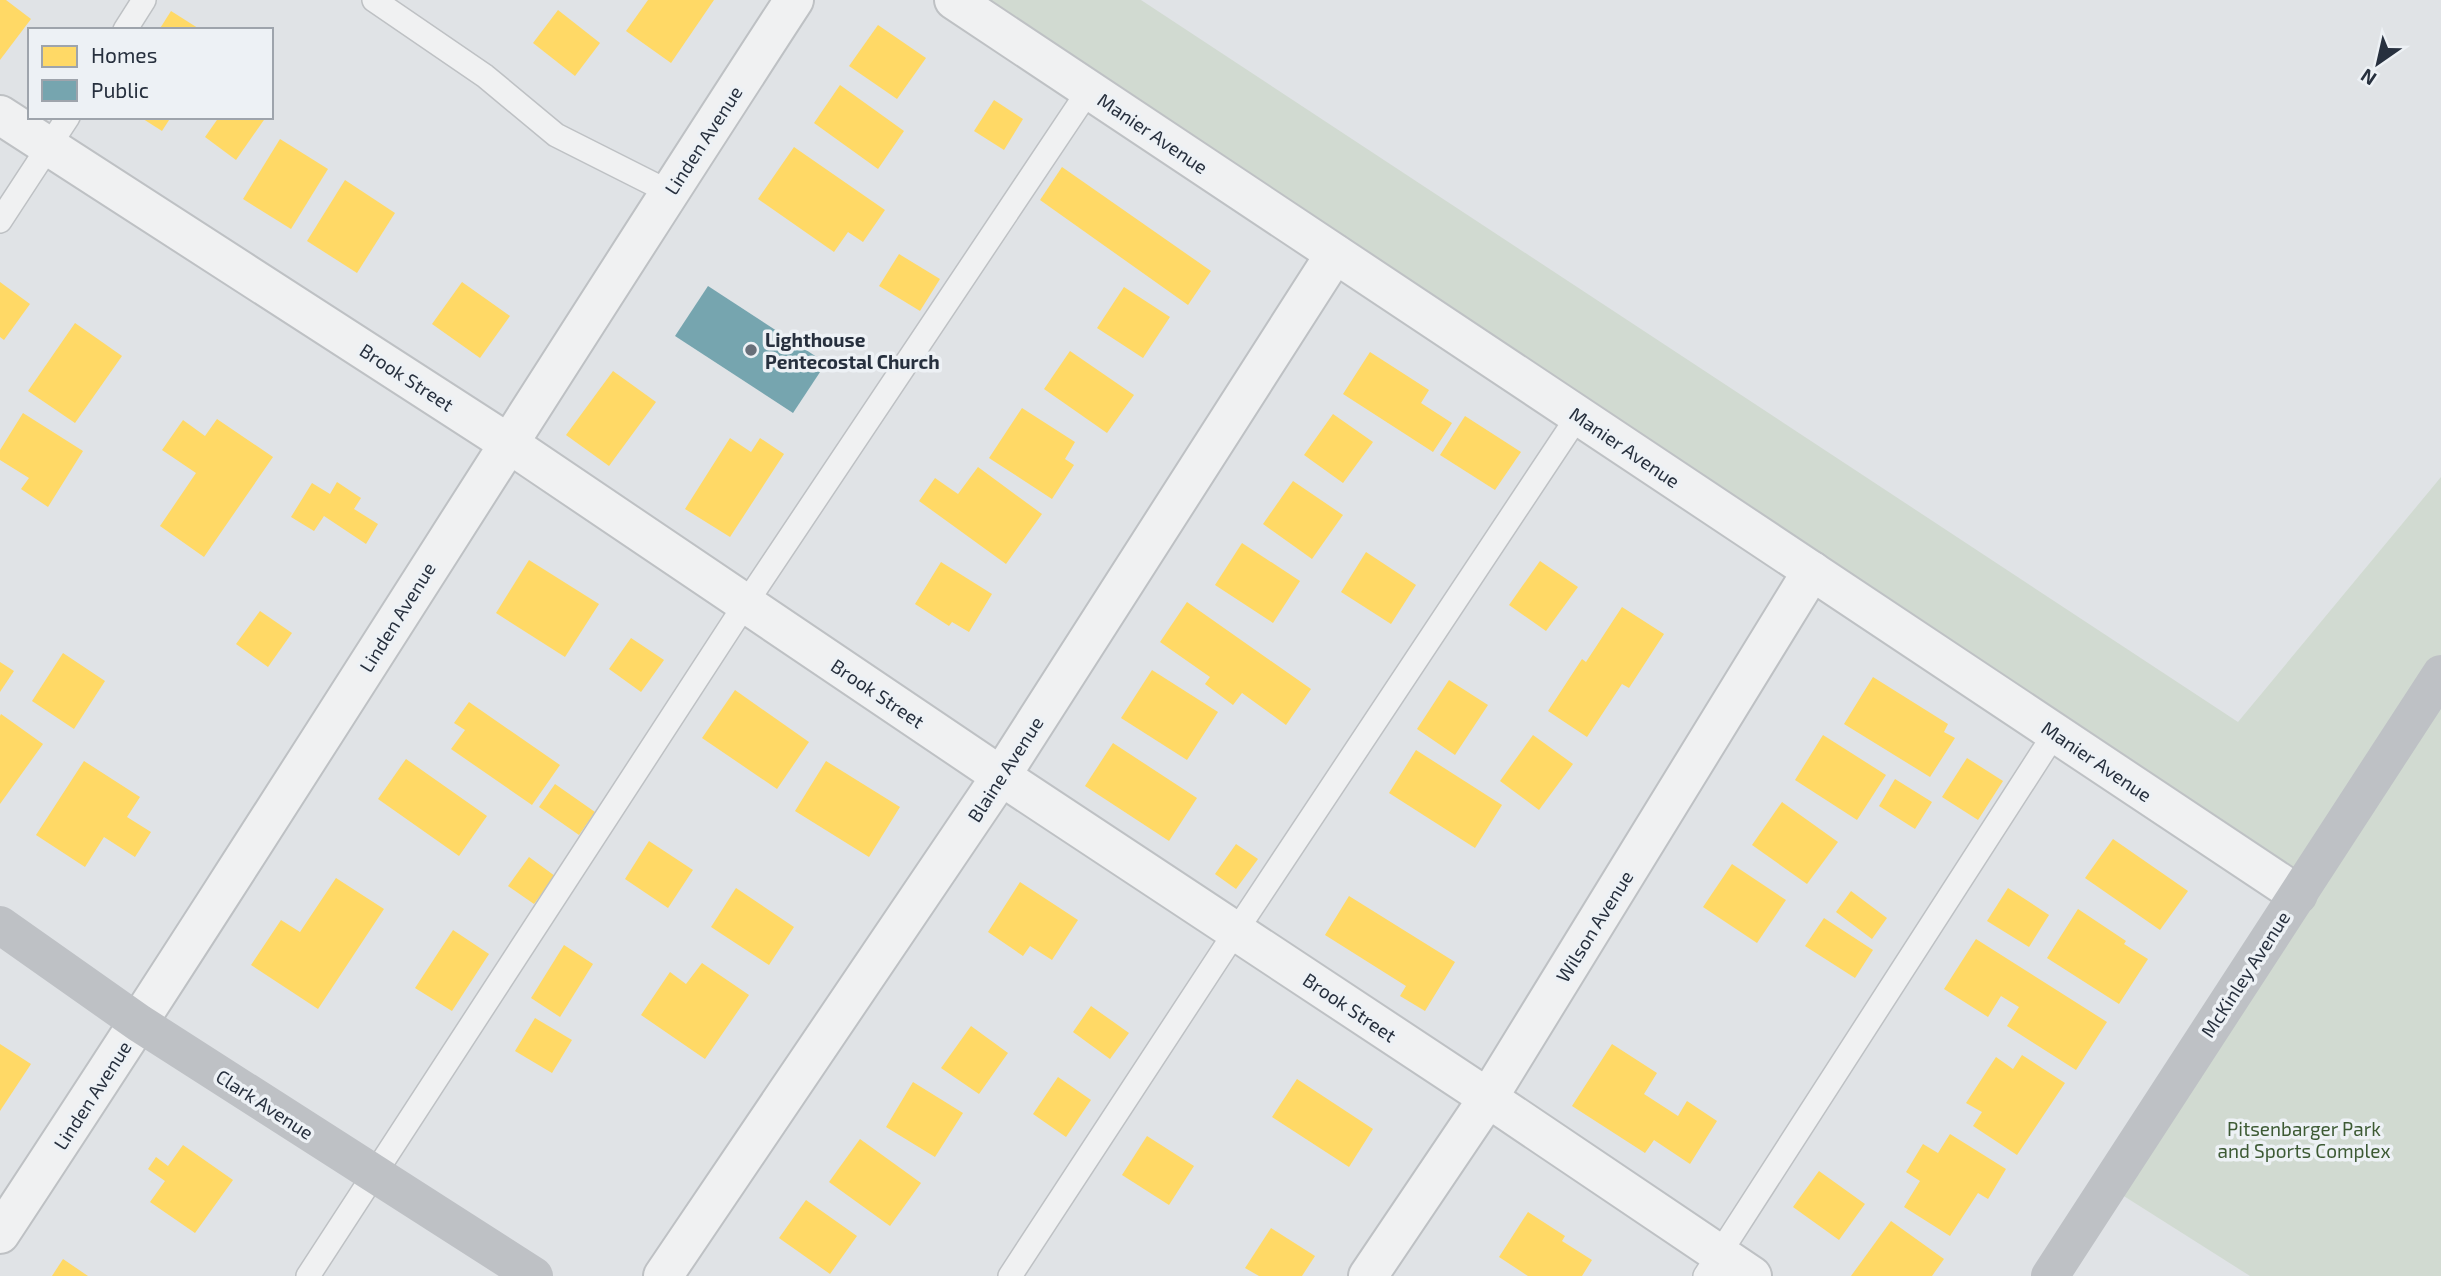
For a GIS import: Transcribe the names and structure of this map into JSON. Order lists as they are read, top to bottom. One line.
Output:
{"streets":{"street":["Manier Avenue","Linden Avenue","Brook Street","Blaine Avenue","Wilson Avenue","McKinley Avenue","Clark Avenue"]},"crossings":[["Manier Avenue","Blaine Avenue"],["Manier Avenue","Wilson Avenue"],["Manier Avenue","McKinley Avenue"],["Linden Avenue","Brook Street"],["Linden Avenue","Clark Avenue"],["Brook Street","Blaine Avenue"],["Brook Street","Wilson Avenue"]],"parks":["Pitsenbarger Park and Sports Complex"],"places":["Lighthouse Pentecostal Church"],"legend":["Homes","Public"],"north":"bottom left"}
